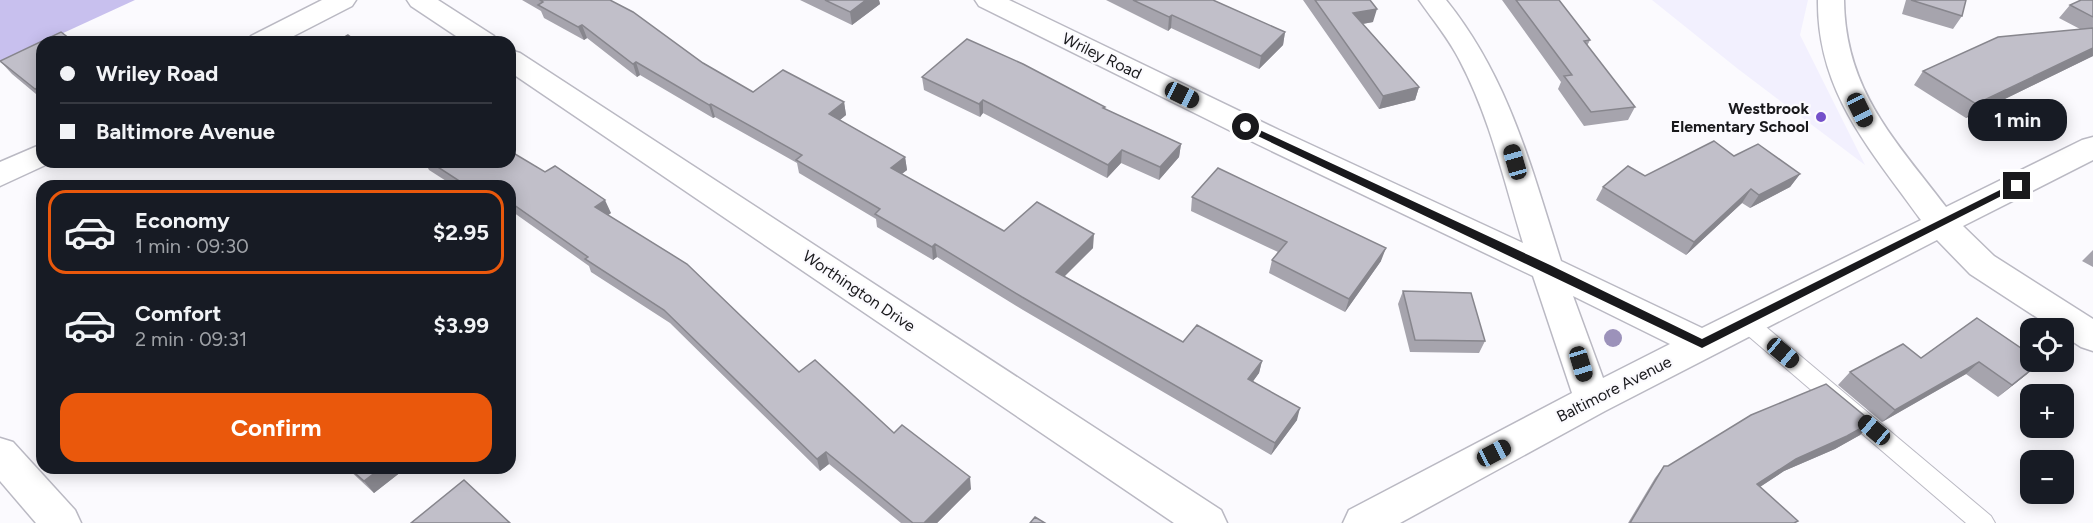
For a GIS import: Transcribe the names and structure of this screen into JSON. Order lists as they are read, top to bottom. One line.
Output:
{"streets":{"street":["Wriley Road","Worthington Drive","Baltimore Avenue"]},"crossings":[["Wriley Road","Baltimore Avenue"]],"places":["Westbrook Elementary School"],"page":{"banner":["Wriley Road","Baltimore Avenue"],"bubble":"1 min","list":[{"name":"Economy","note":"1 min · 09:30","value":"$2.95"},{"name":"Comfort","note":"2 min · 09:31","value":"$3.99"}],"map_buttons":["+","−"],"buttons":"Confirm"}}
